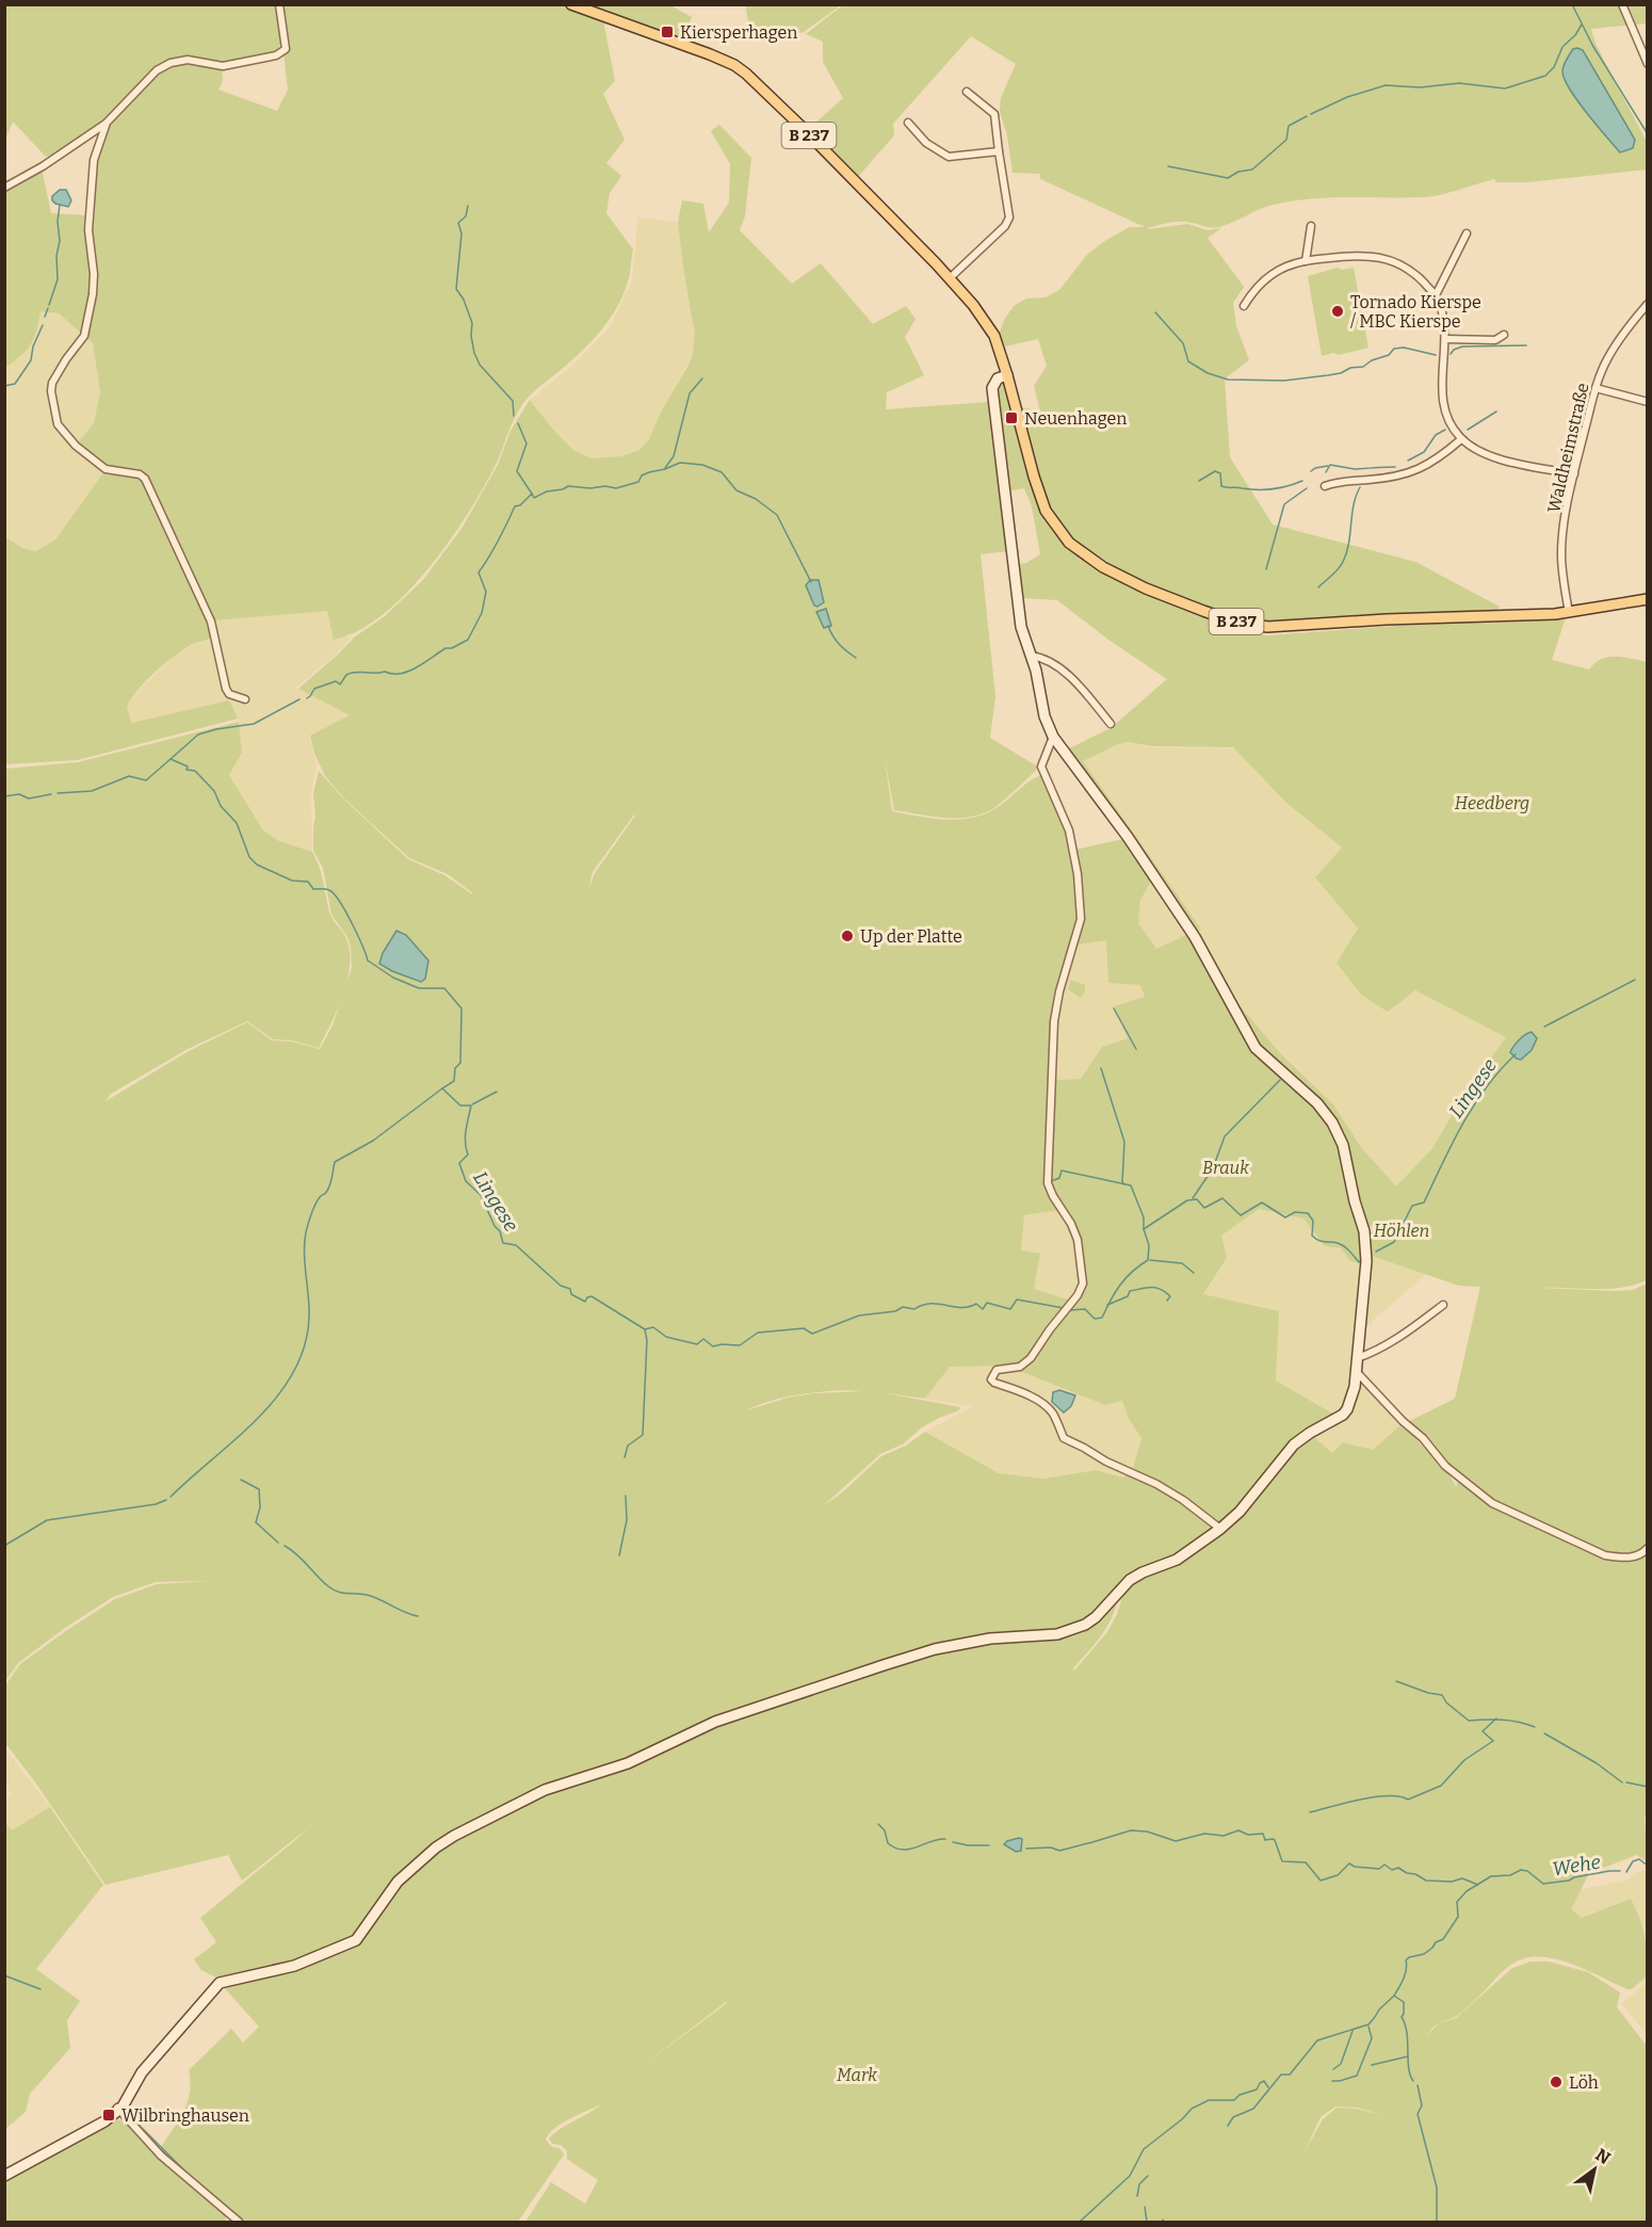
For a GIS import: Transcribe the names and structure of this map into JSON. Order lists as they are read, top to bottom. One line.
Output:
{"streets":{"main road":["B 237"],"street":["Waldheimstraße"]},"crossings":[["B 237","Waldheimstraße"]],"water":["Lingese","Wehe"],"parks":["Heedberg","Brauk","Höhlen","Mark"],"places":{"transit":["Kiersperhagen","Neuenhagen","Wilbringhausen"],"other":["Tornado Kierspe / MBC Kierspe","Up der Platte","Löh"]},"north":"top right"}
